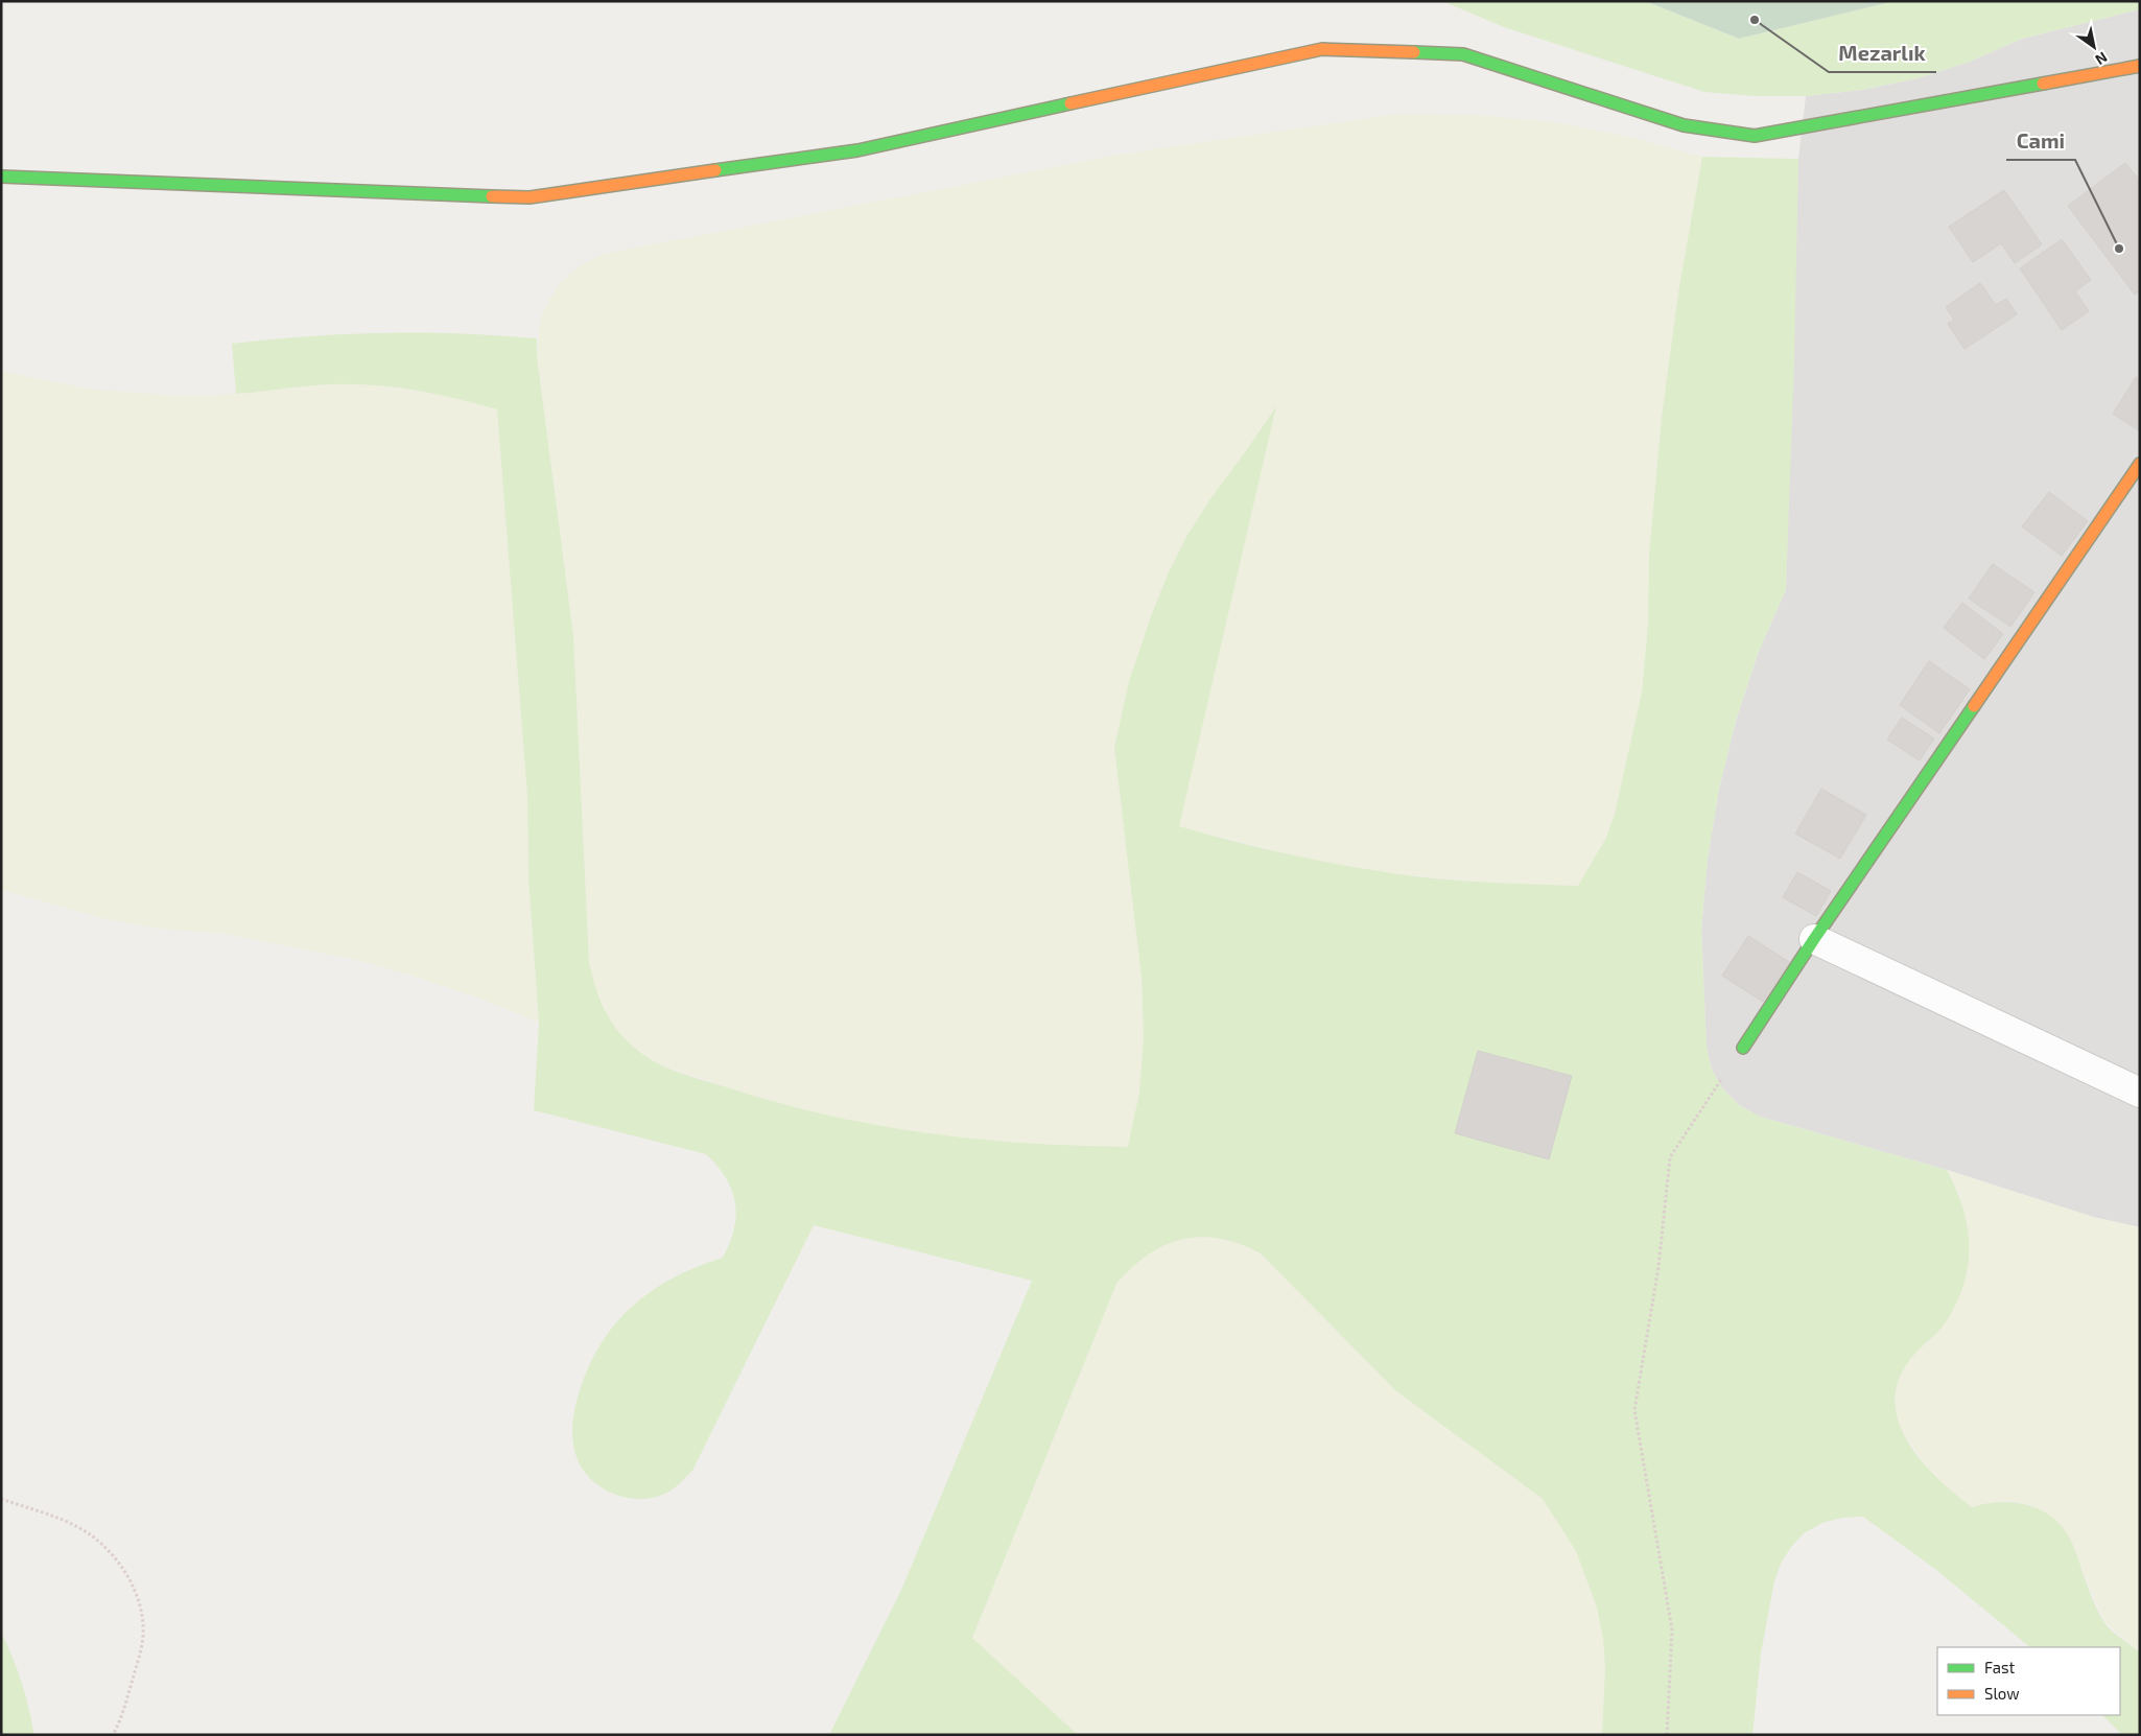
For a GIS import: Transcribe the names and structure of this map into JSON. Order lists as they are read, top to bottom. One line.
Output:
{"places":["Mezarlık","Cami"],"legend":["Fast","Slow"],"north":"bottom right"}
